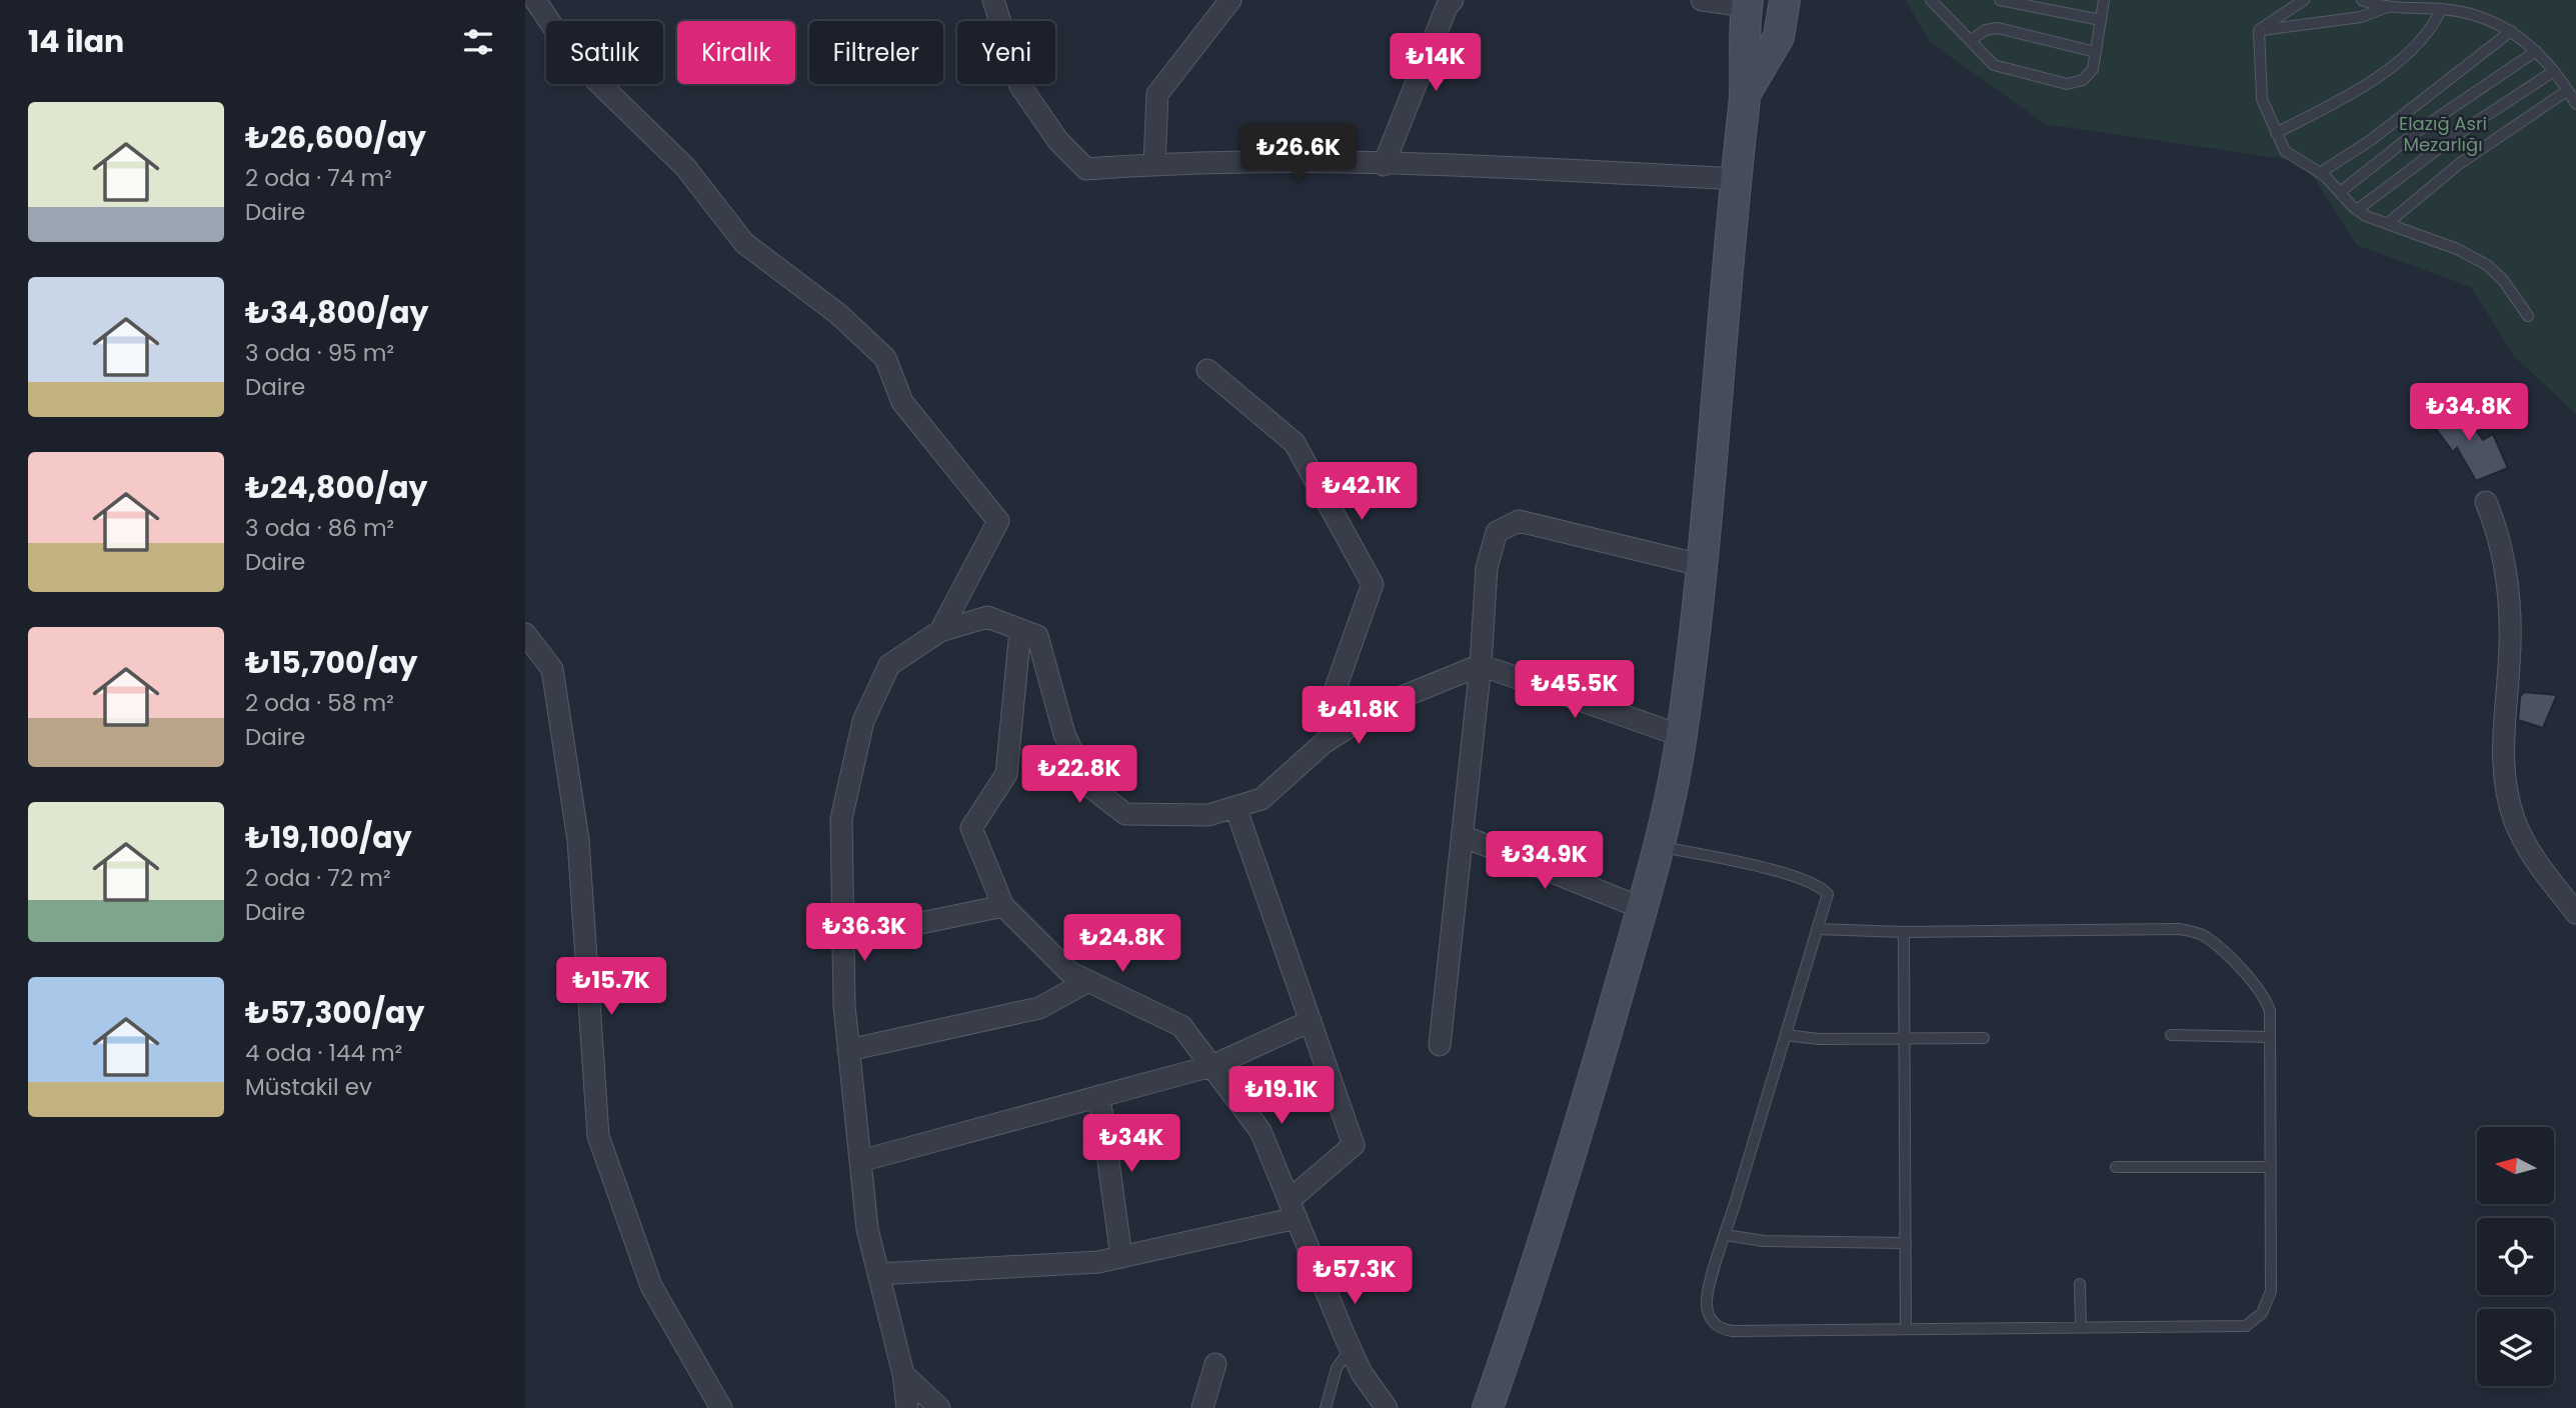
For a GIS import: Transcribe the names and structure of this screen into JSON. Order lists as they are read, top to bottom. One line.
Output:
{"parks":["Elazığ Asri Mezarlığı"],"north":"left","page":{"heading":"14 ilan","chip":["Satılık","Kiralık","Filtreler","Yeni"],"price":["₺14K","₺26.6K","₺34.8K","₺42.1K","₺45.5K","₺41.8K","₺22.8K","₺34.9K","₺36.3K","₺24.8K","₺15.7K","₺19.1K","₺34K","₺57.3K"],"list":[{"name":"₺26,600/ay","note":"2 oda · 74 m² · Daire"},{"name":"₺34,800/ay","note":"3 oda · 95 m² · Daire"},{"name":"₺24,800/ay","note":"3 oda · 86 m² · Daire"},{"name":"₺15,700/ay","note":"2 oda · 58 m² · Daire"},{"name":"₺19,100/ay","note":"2 oda · 72 m² · Daire"},{"name":"₺57,300/ay","note":"4 oda · 144 m² · Müstakil ev"}]}}
